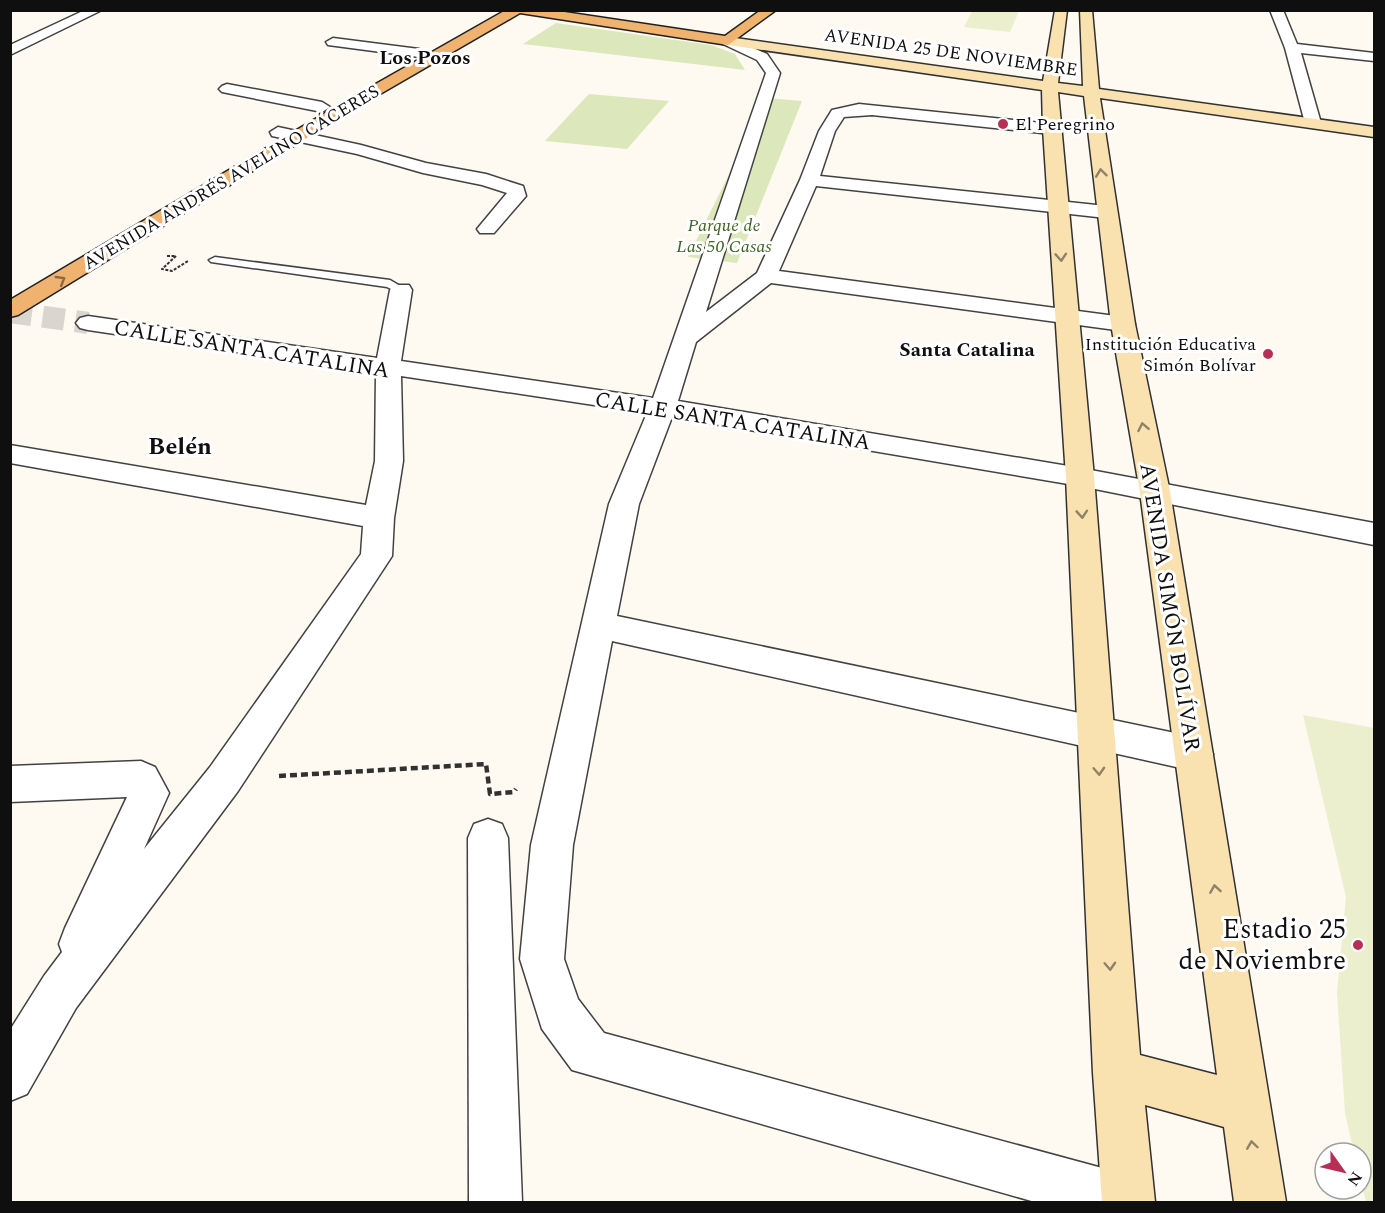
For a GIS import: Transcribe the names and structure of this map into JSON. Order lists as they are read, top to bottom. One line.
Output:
{"streets":{"main road":["AVENIDA 25 DE NOVIEMBRE","AVENIDA ANDRÉS AVELINO CÁCERES","AVENIDA SIMÓN BOLÍVAR"],"street":["CALLE SANTA CATALINA"]},"crossings":[["AVENIDA 25 DE NOVIEMBRE","AVENIDA SIMÓN BOLÍVAR"],["CALLE SANTA CATALINA","AVENIDA SIMÓN BOLÍVAR"]],"districts":["Los Pozos","Santa Catalina","Belén"],"parks":["Parque de Las 50 Casas"],"places":["El Peregrino","Institución Educativa Simón Bolívar","Estadio 25 de Noviembre"],"north":"bottom right"}
